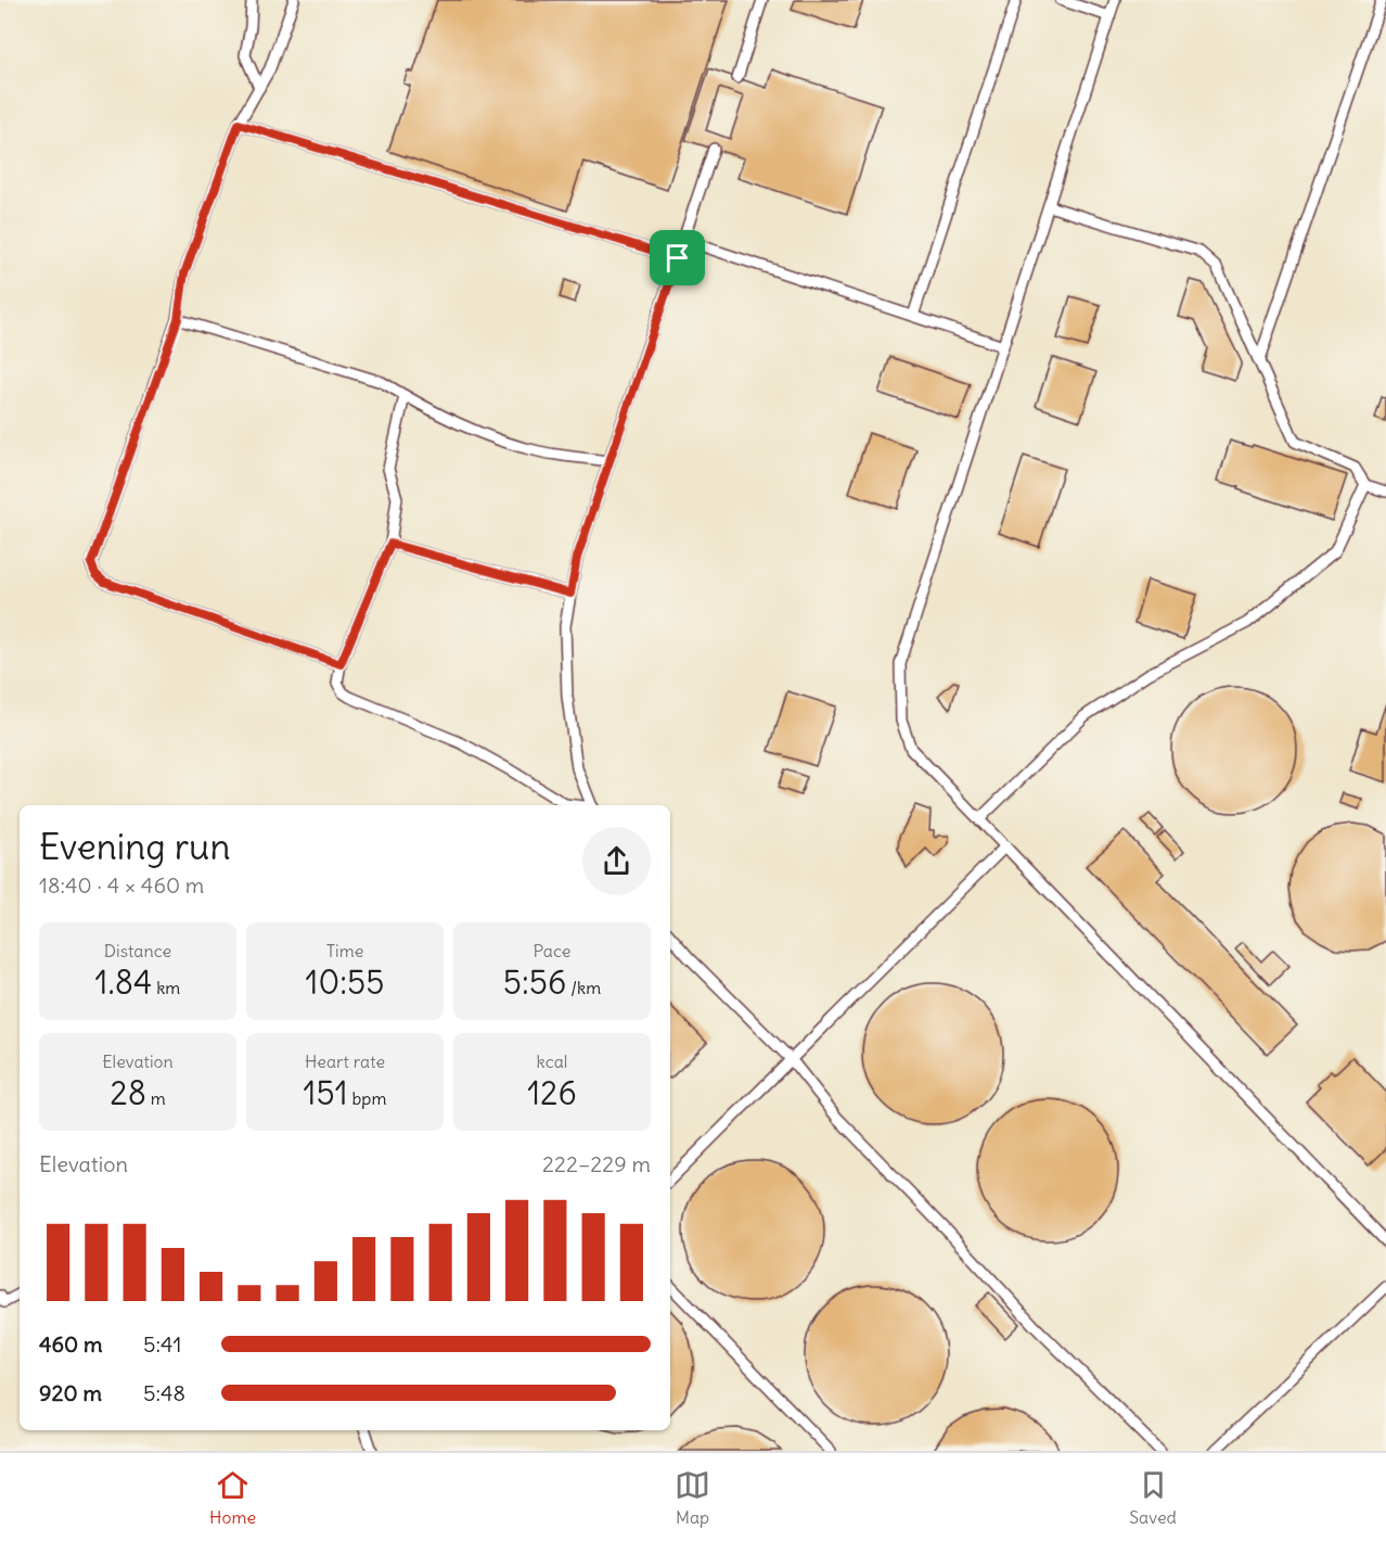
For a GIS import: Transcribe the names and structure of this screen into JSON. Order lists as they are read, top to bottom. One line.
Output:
{"page":{"heading":["Evening run","18:40 · 4 × 460 m"],"stats":[["Distance","1.84 km"],["Time","10:55"],["Pace","5:56 /km"],["Elevation","28 m"],["Heart rate","151 bpm"],["kcal","126"]],"chart":["Elevation","222–229 m"],"list":[{"name":"460 m","note":"5:41"},{"name":"920 m","note":"5:48"}],"tabs":["Home","Map","Saved"]}}
